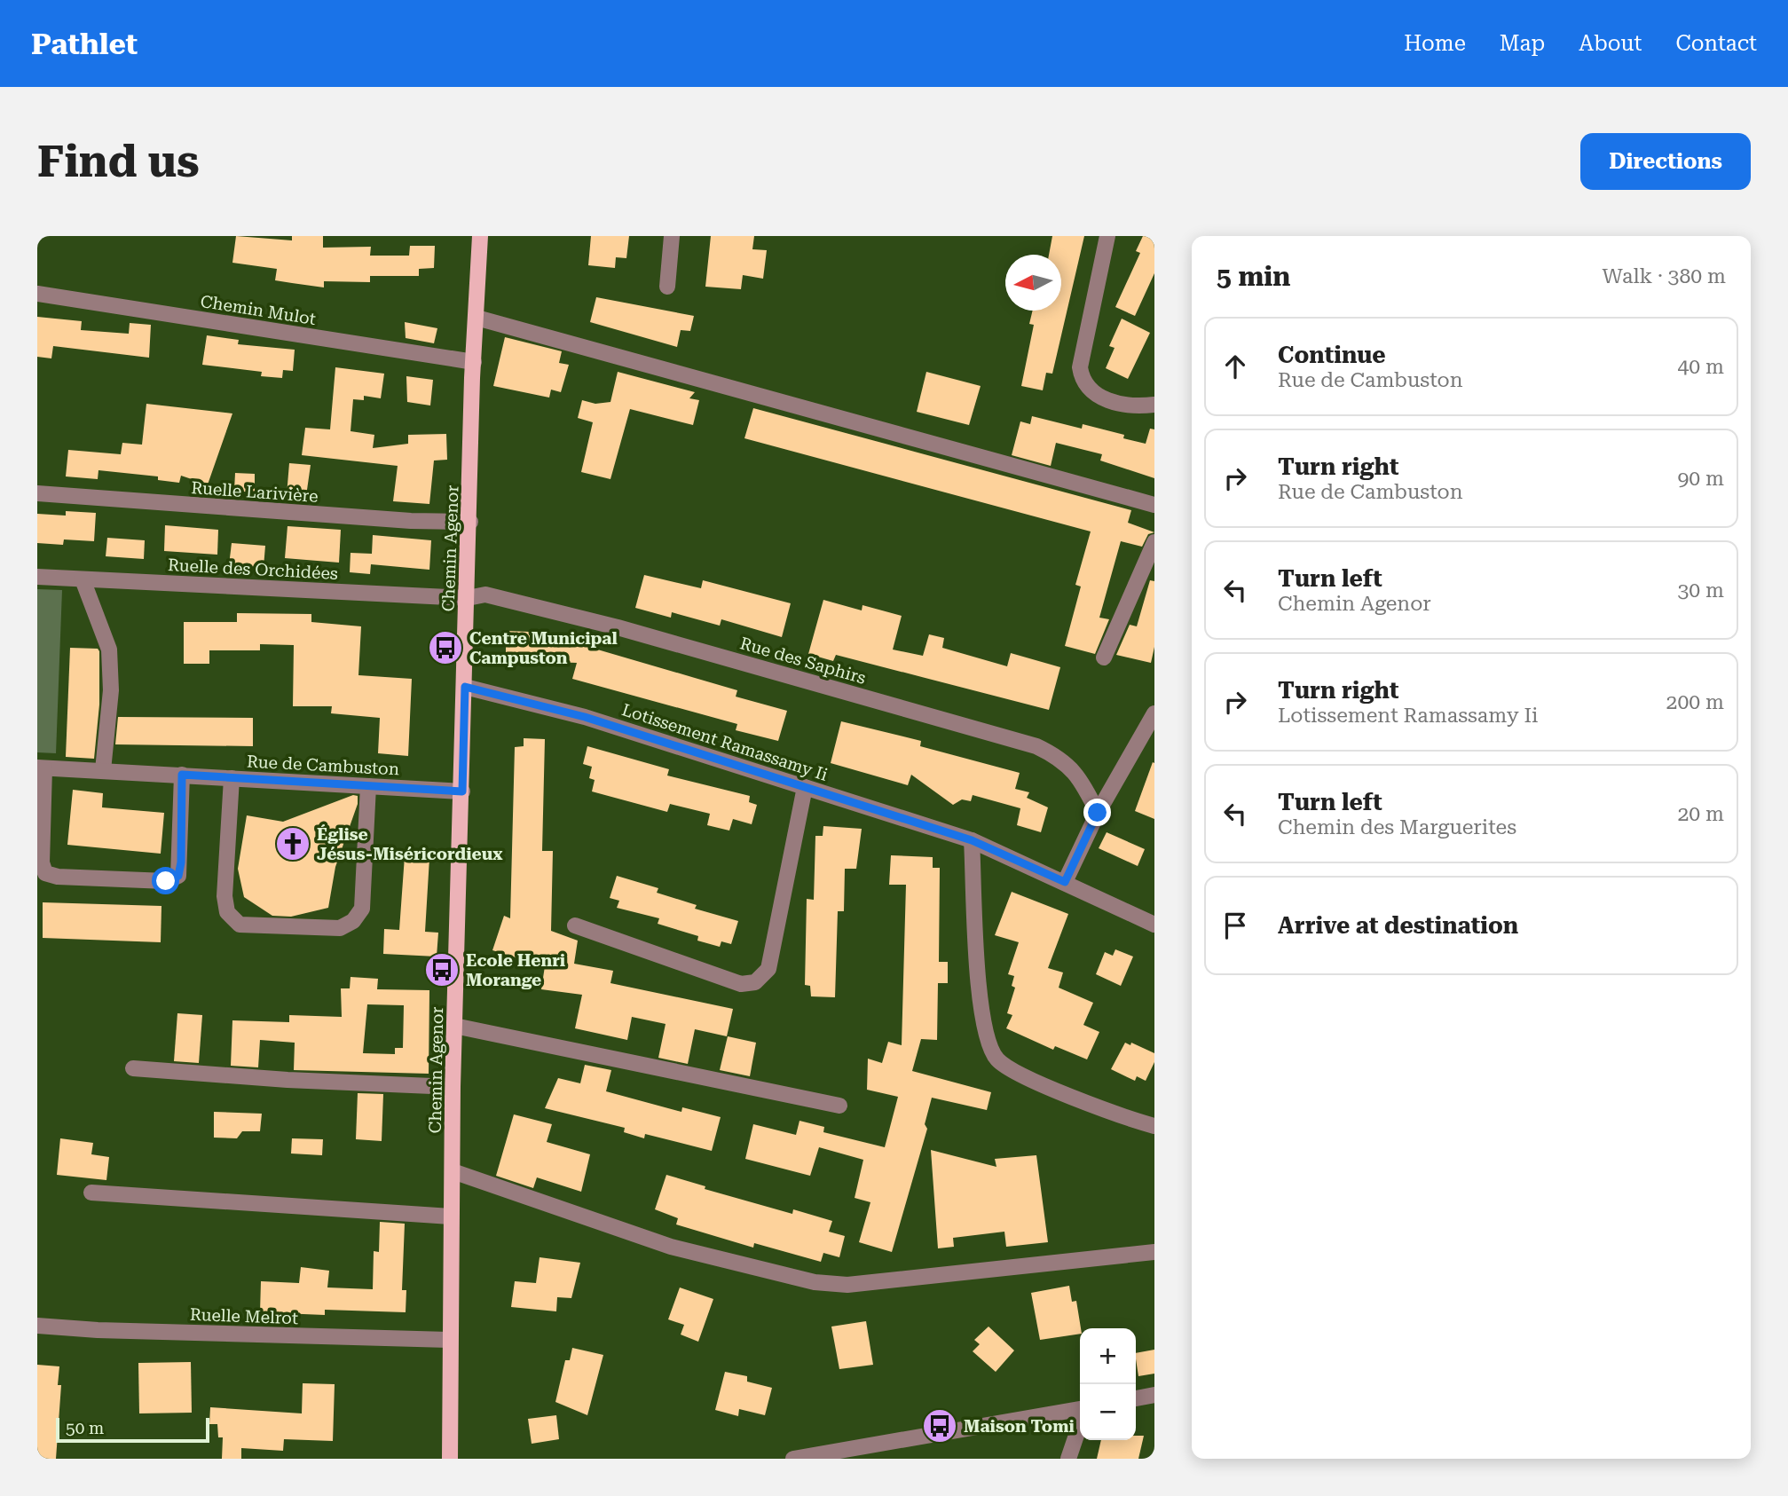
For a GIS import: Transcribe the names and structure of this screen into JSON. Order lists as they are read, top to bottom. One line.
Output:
{"streets":{"main road":["Chemin Agenor"],"street":["Chemin Mulot","Ruelle Larivière","Ruelle des Orchidées","Rue des Saphirs","Lotissement Ramassamy Ii","Rue de Cambuston","Ruelle Melrot"]},"crossings":[["Chemin Mulot","Chemin Agenor"],["Ruelle Larivière","Chemin Agenor"],["Chemin Agenor","Ruelle des Orchidées"],["Chemin Agenor","Rue des Saphirs"],["Chemin Agenor","Lotissement Ramassamy Ii"],["Chemin Agenor","Rue de Cambuston"],["Chemin Agenor","Ruelle Melrot"],["Ruelle des Orchidées","Rue des Saphirs"]],"places":{"bus stop":["Centre Municipal Campuston","Ecole Henri Morange","Maison Tomi"],"church":["Église Jésus-Miséricordieux"]},"scale_bar":"50 m","north":"left","page":{"header":"Pathlet","nav":["Home","Map","About","Contact"],"buttons":"Directions","title":"Find us","heading":["5 min","Walk · 380 m"],"list":[["Continue","Rue de Cambuston","40 m"],["Turn right","Rue de Cambuston","90 m"],["Turn left","Chemin Agenor","30 m"],["Turn right","Lotissement Ramassamy Ii","200 m"],["Turn left","Chemin des Marguerites","20 m"],"Arrive at destination"],"map_buttons":["+","−"],"scale":"50 m"}}
